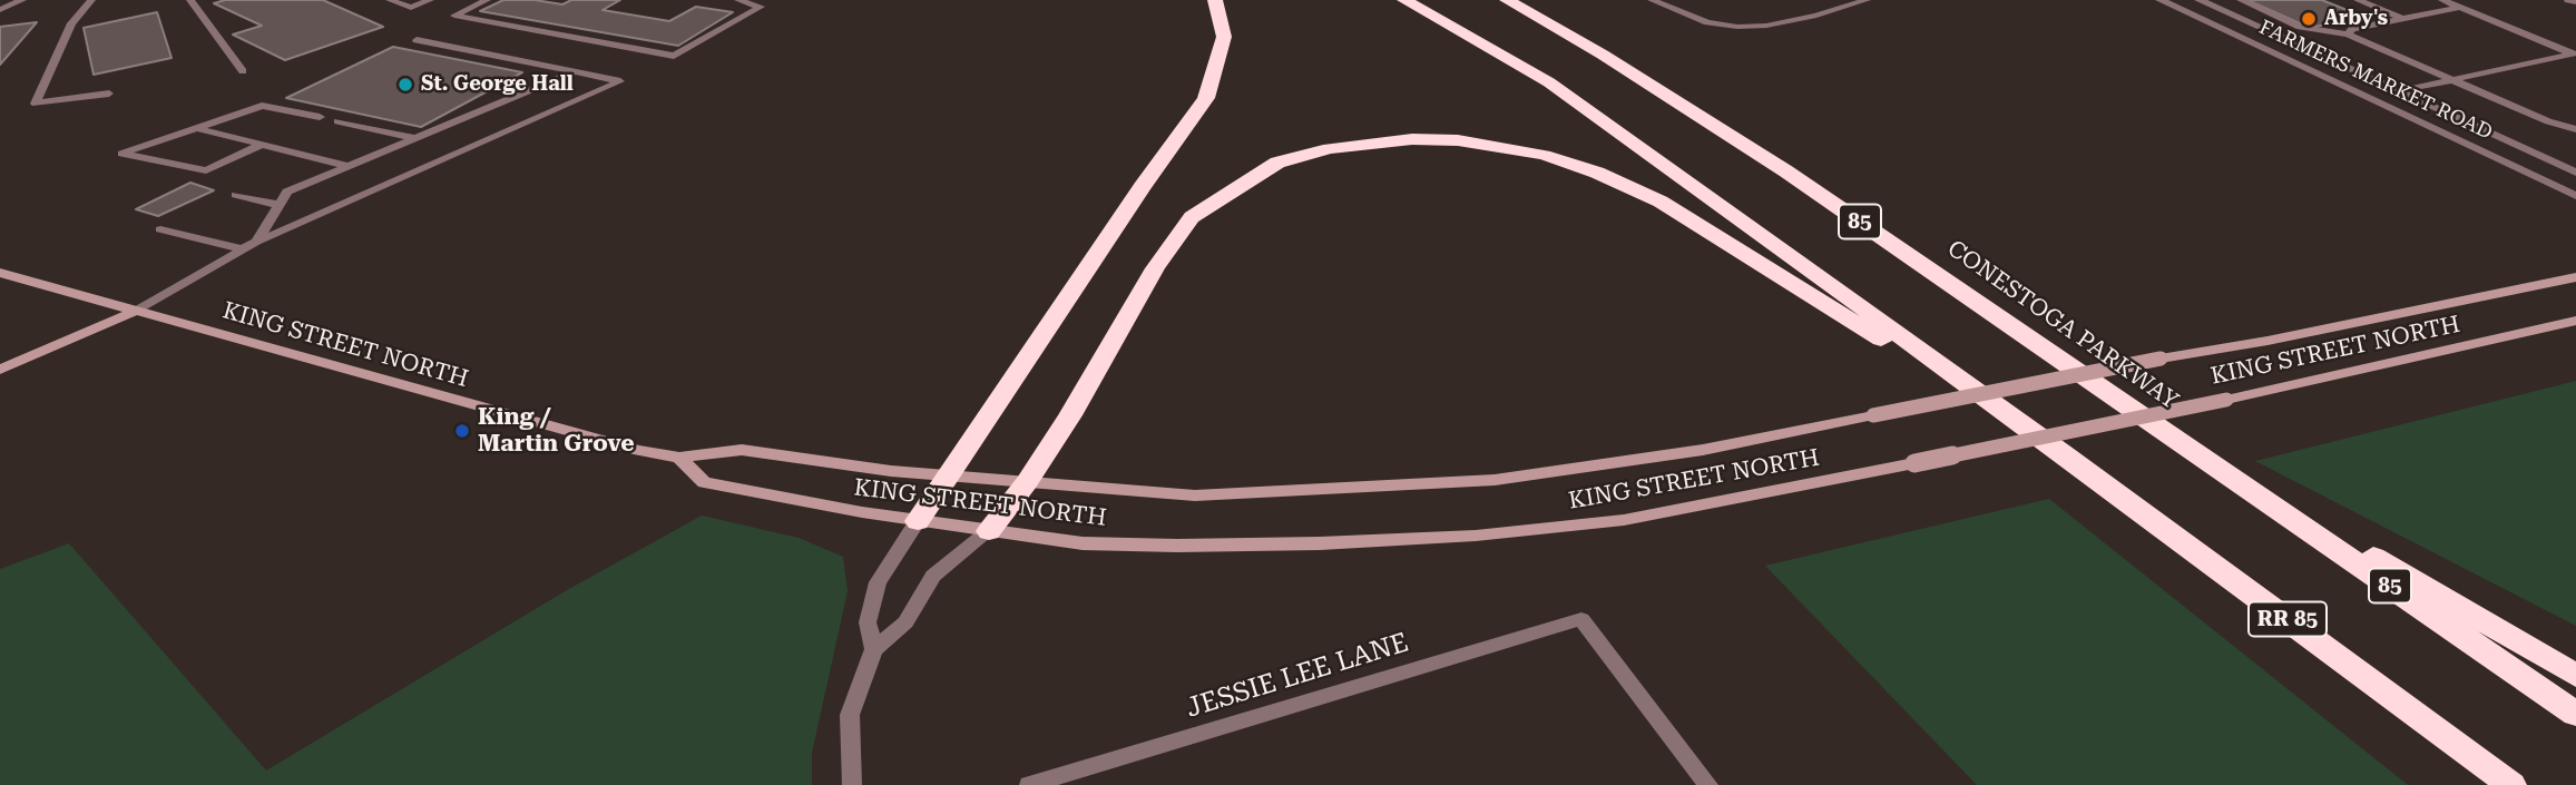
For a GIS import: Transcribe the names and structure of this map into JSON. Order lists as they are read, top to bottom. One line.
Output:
{"streets":{"highway":["85","CONESTOGA PARKWAY","RR 85"],"main road":["KING STREET NORTH"],"street":["FARMERS MARKET ROAD","JESSIE LEE LANE"]},"places":["Arby's","St. George Hall","King / Martin Grove"]}
